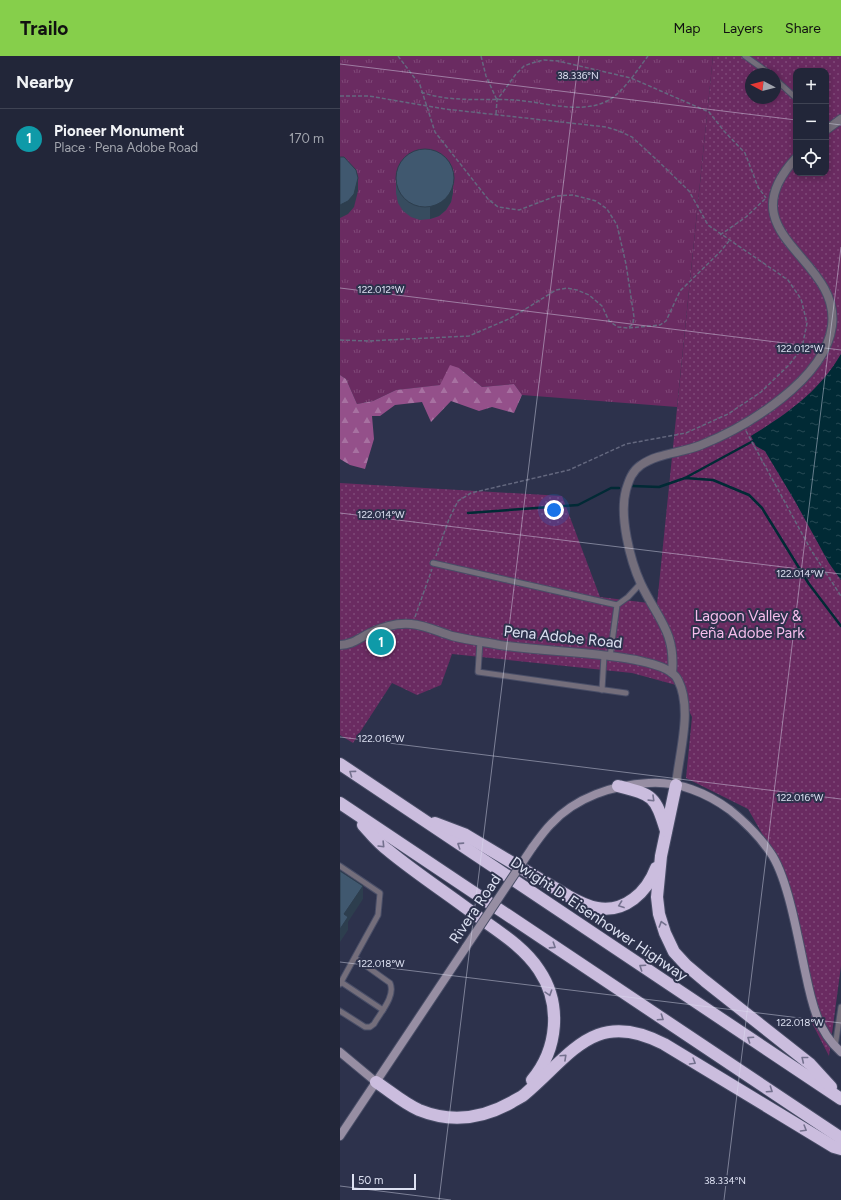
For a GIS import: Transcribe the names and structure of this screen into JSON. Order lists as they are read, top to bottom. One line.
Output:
{"streets":{"highway":["Dwight D. Eisenhower Highway"],"street":["Pena Adobe Road","Rivera Road"]},"parks":["Lagoon Valley & Peña Adobe Park"],"scale_bar":"50 m","north":"left","page":{"header":"Trailo","nav":["Map","Layers","Share"],"heading":"Nearby","map_buttons":["+","−"],"list":[{"mark":"1","name":"Pioneer Monument","note":"Place · Pena Adobe Road","value":"170 m"}],"pins":"1","scale":"50 m"},"coordinates":["38.336°N","122.012°W","122.014°W","122.016°W","122.018°W","38.334°N"]}
